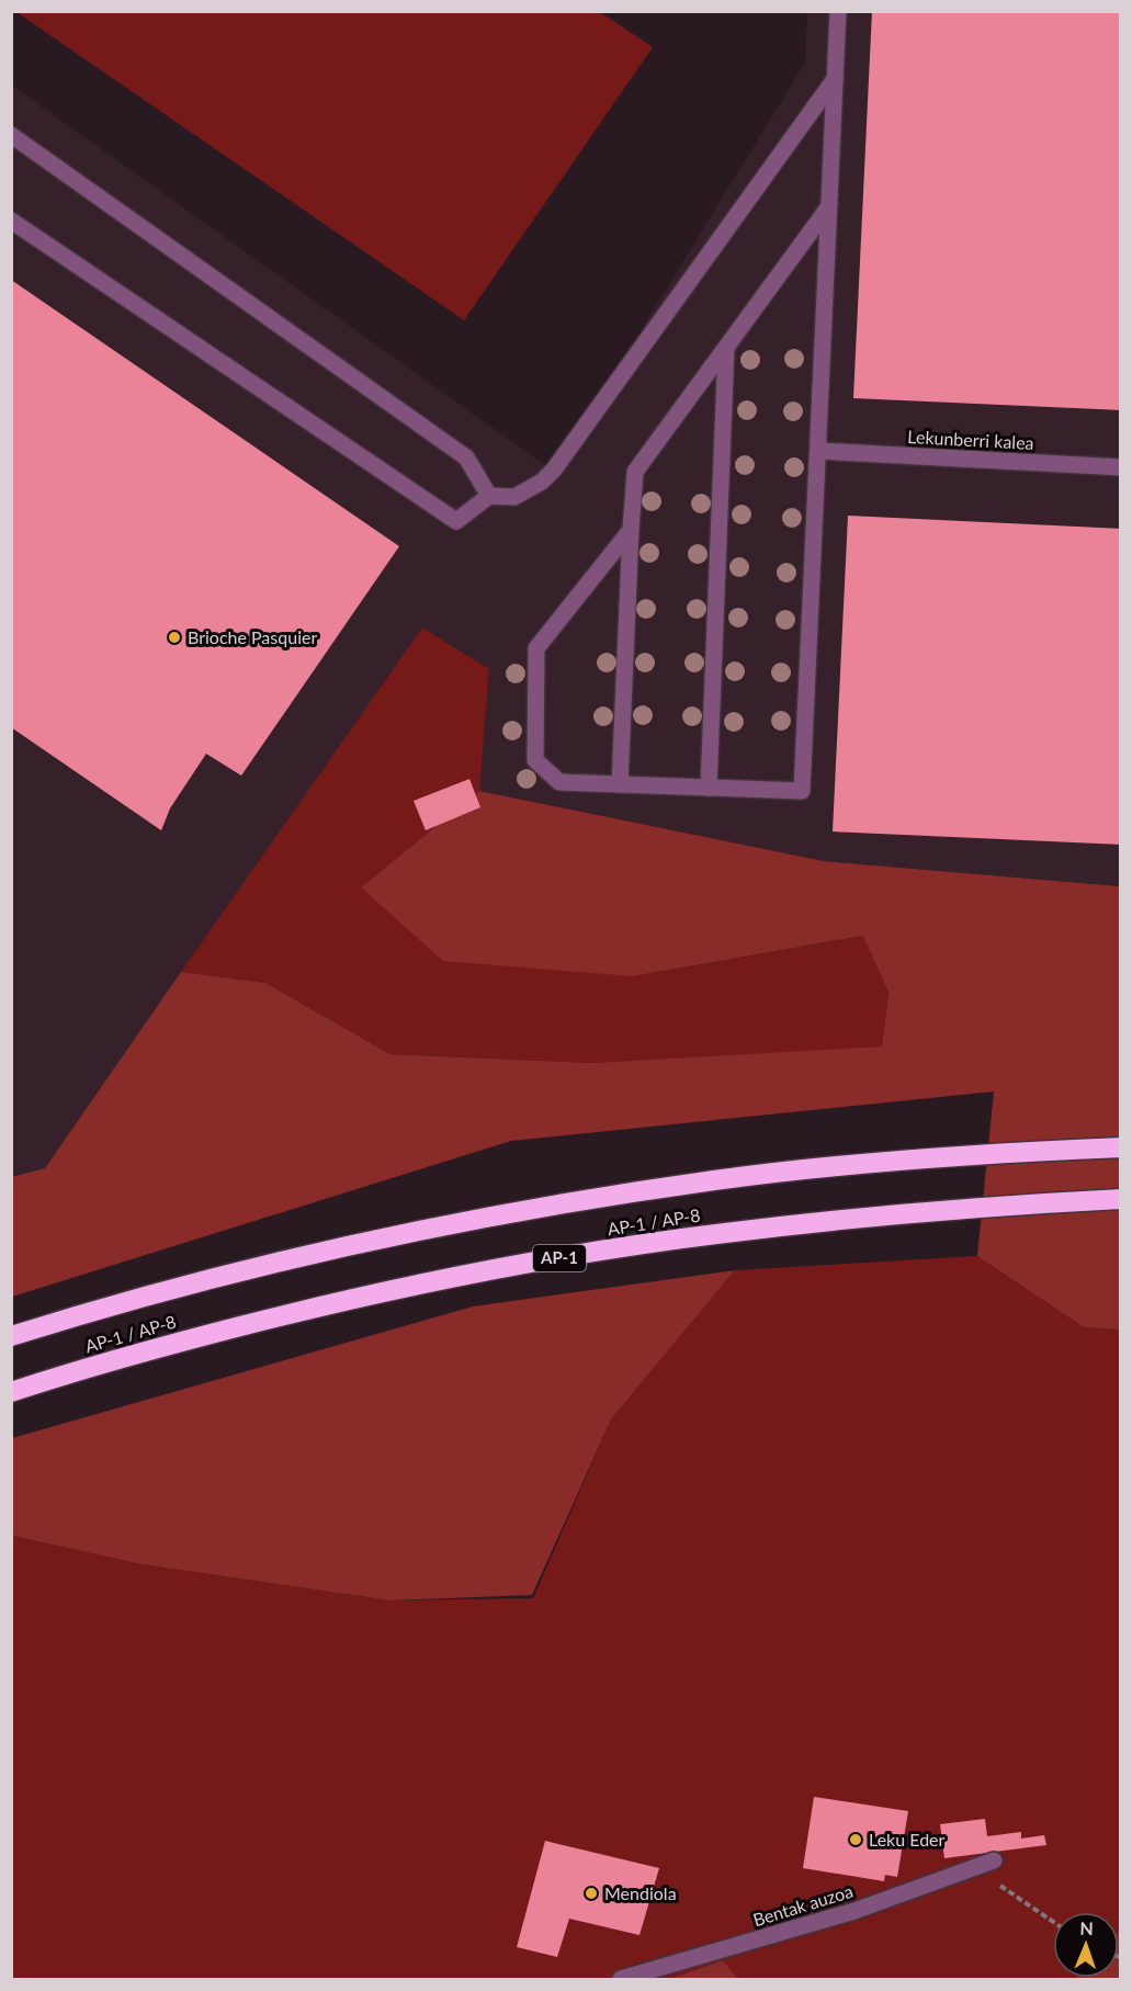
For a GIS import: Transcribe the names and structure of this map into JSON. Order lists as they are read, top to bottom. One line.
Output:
{"streets":{"highway":["AP-1 / AP-8","AP-1"],"street":["Lekunberri kalea","Bentak auzoa"]},"places":["Brioche Pasquier","Leku Eder","Mendiola"],"north":"top"}
